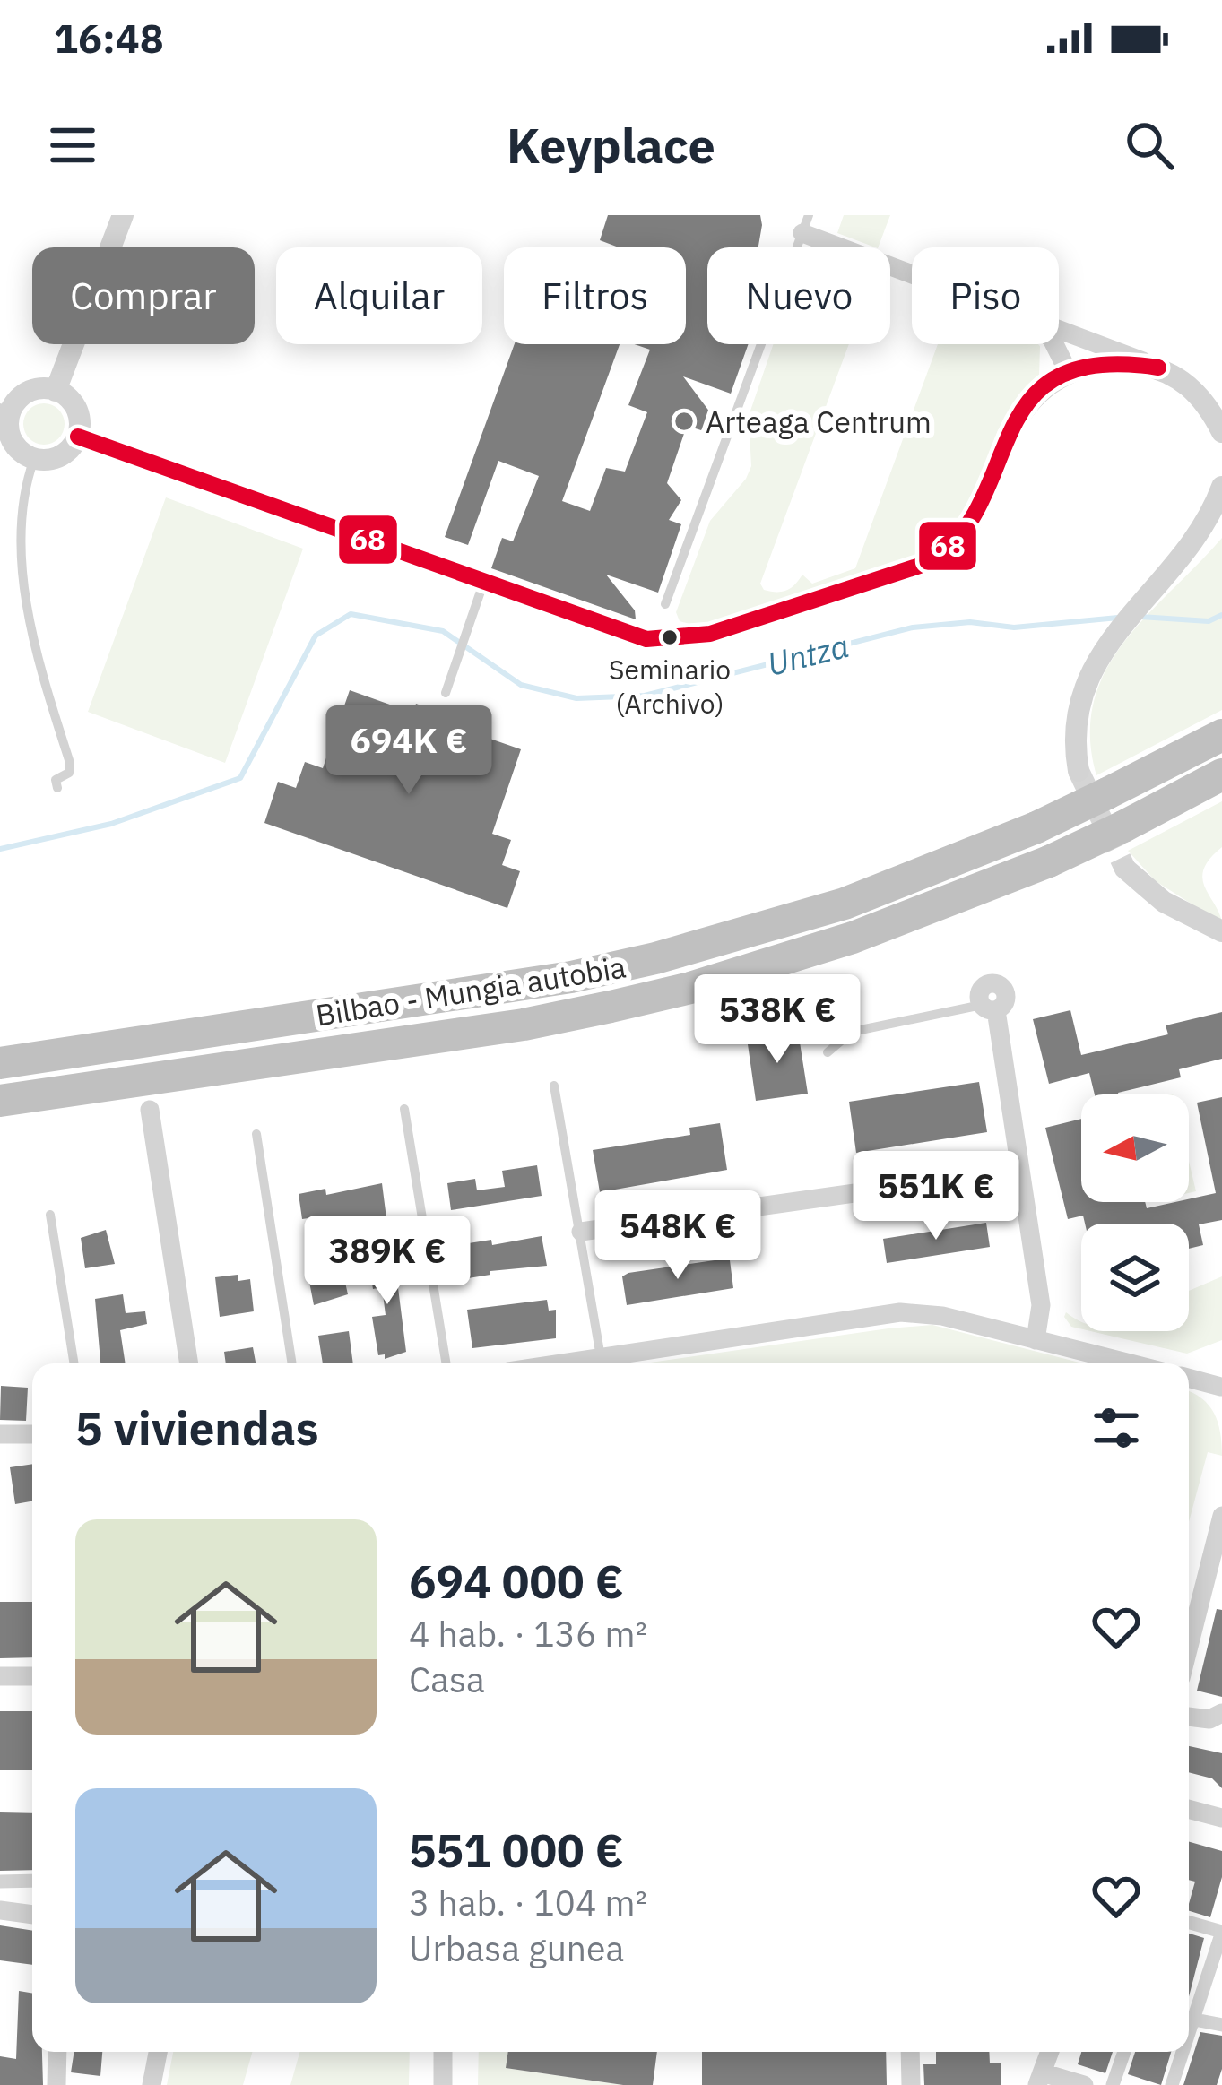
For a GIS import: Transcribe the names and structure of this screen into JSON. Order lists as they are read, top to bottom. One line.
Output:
{"streets":{"highway":["Bilbao - Mungia autobia"]},"water":["Untza"],"places":["Arteaga Centrum","Seminario (Archivo)"],"lines":["transit line 68"],"north":"left","page":{"status":"16:48","header":"Keyplace","chip":["Comprar","Alquilar","Filtros","Nuevo","Piso"],"price":["694K €","538K €","551K €","548K €","389K €"],"heading":"5 viviendas","list":[{"name":"694 000 €","note":"4 hab. · 136 m² · Casa"},{"name":"551 000 €","note":"3 hab. · 104 m² · Urbasa gunea"}]}}
